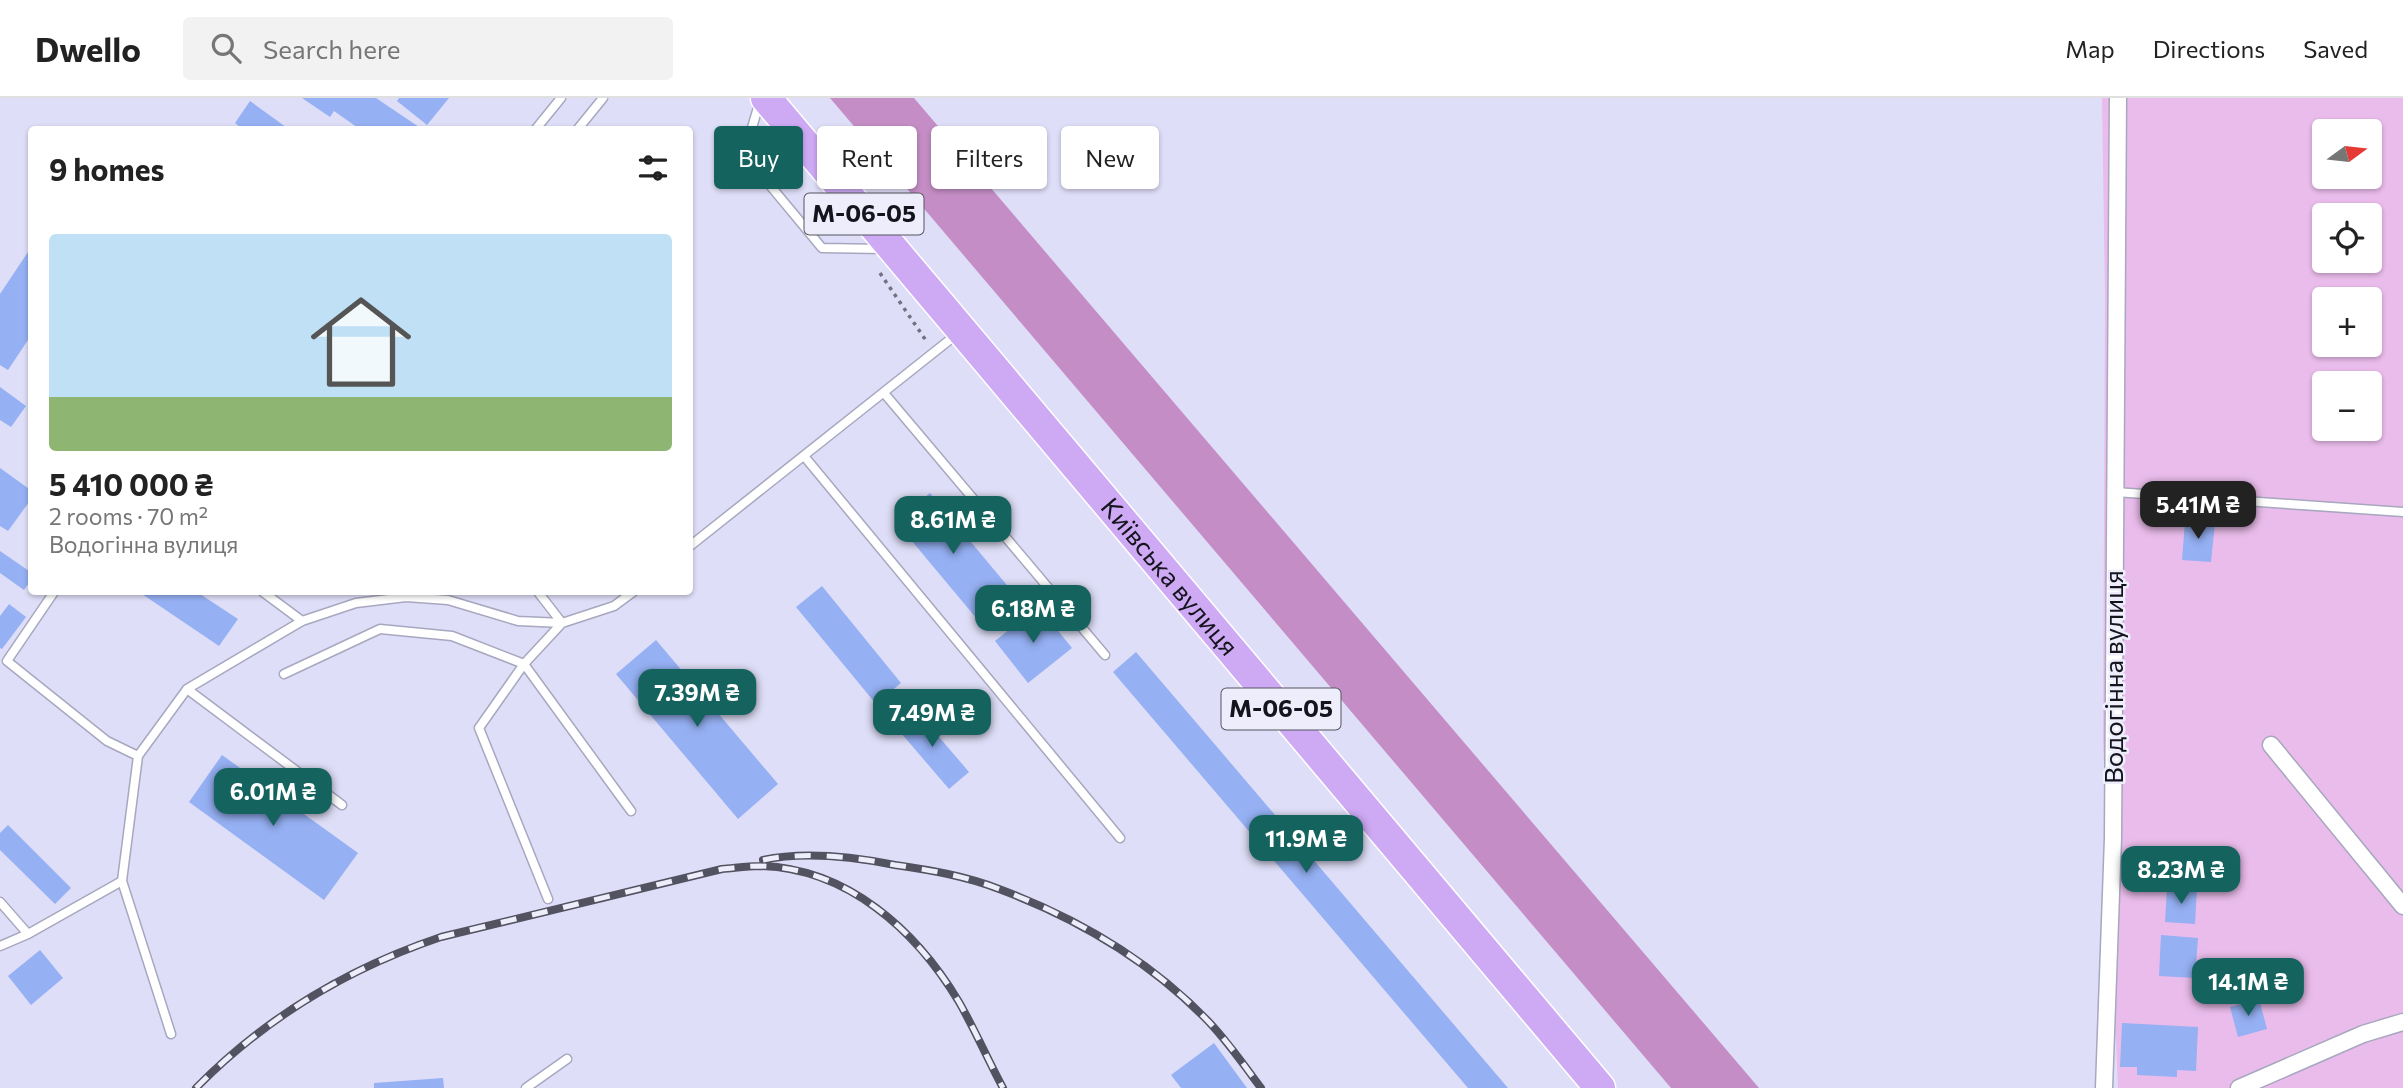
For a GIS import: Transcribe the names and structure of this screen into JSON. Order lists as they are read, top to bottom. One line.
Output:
{"streets":{"highway":["М-06-05","Київська вулиця"],"street":["Водогінна вулиця"]},"north":"right","page":{"header":"Dwello","search":"Search here","nav":["Map","Directions","Saved"],"map_buttons":["+","−"],"chip":["Buy","Rent","Filters","New"],"heading":"9 homes","list":[{"name":"5 410 000 ₴","note":"2 rooms · 70 m² · Водогінна вулиця"}],"price":["5.41M ₴","8.61M ₴","6.18M ₴","7.39M ₴","7.49M ₴","6.01M ₴","11.9M ₴","8.23M ₴","14.1M ₴"]}}
